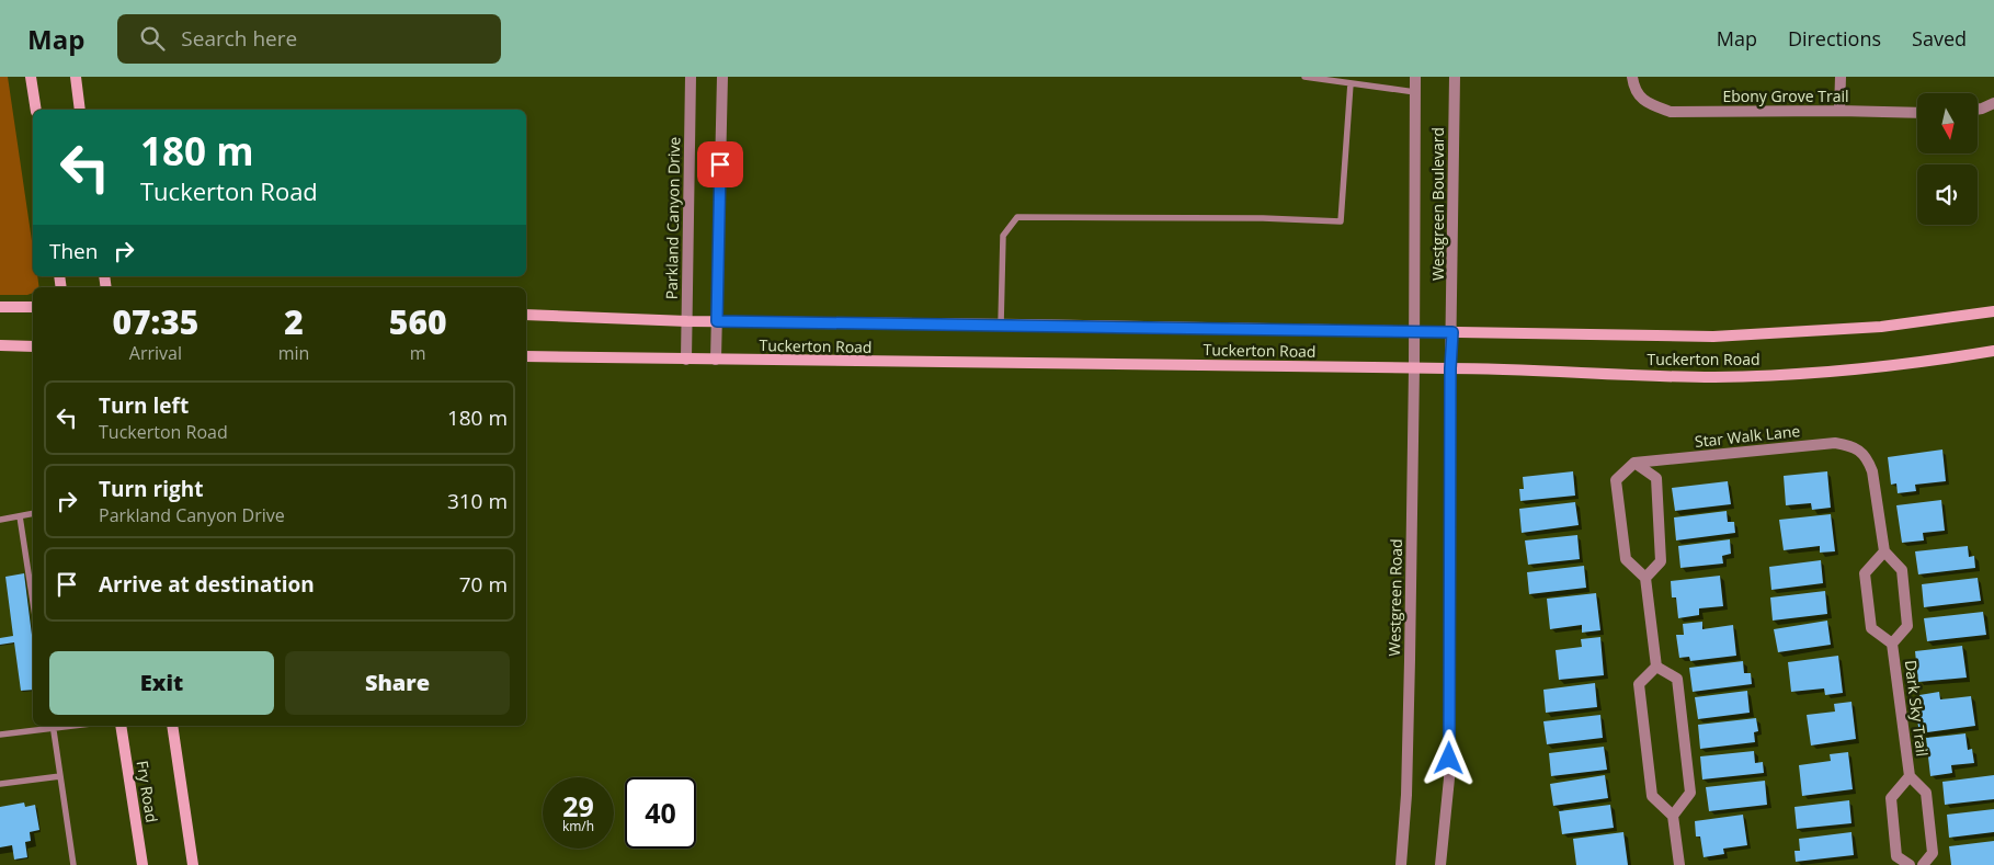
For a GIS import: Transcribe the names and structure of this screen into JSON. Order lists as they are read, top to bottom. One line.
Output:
{"streets":{"main road":["Tuckerton Road","Fry Road"],"street":["Ebony Grove Trail","Westgreen Boulevard","Parkland Canyon Drive","Star Walk Lane","Westgreen Road","Dark Sky Trail"]},"crossings":[["Westgreen Boulevard","Tuckerton Road"],["Westgreen Boulevard","Westgreen Road"],["Parkland Canyon Drive","Tuckerton Road"],["Tuckerton Road","Westgreen Road"],["Star Walk Lane","Dark Sky Trail"]],"north":"bottom","page":{"header":"Map","search":"Search here","nav":["Map","Directions","Saved"],"turn":["180 m","Tuckerton Road"],"then":"Then","eta":["07:35","Arrival","2","min","560","m"],"list":[{"name":"Turn left","note":"Tuckerton Road","value":"180 m"},{"name":"Turn right","note":"Parkland Canyon Drive","value":"310 m"},{"name":"Arrive at destination","value":"70 m"}],"buttons":["Exit","Share"],"speed":"29 km/h","limit":"40"}}
